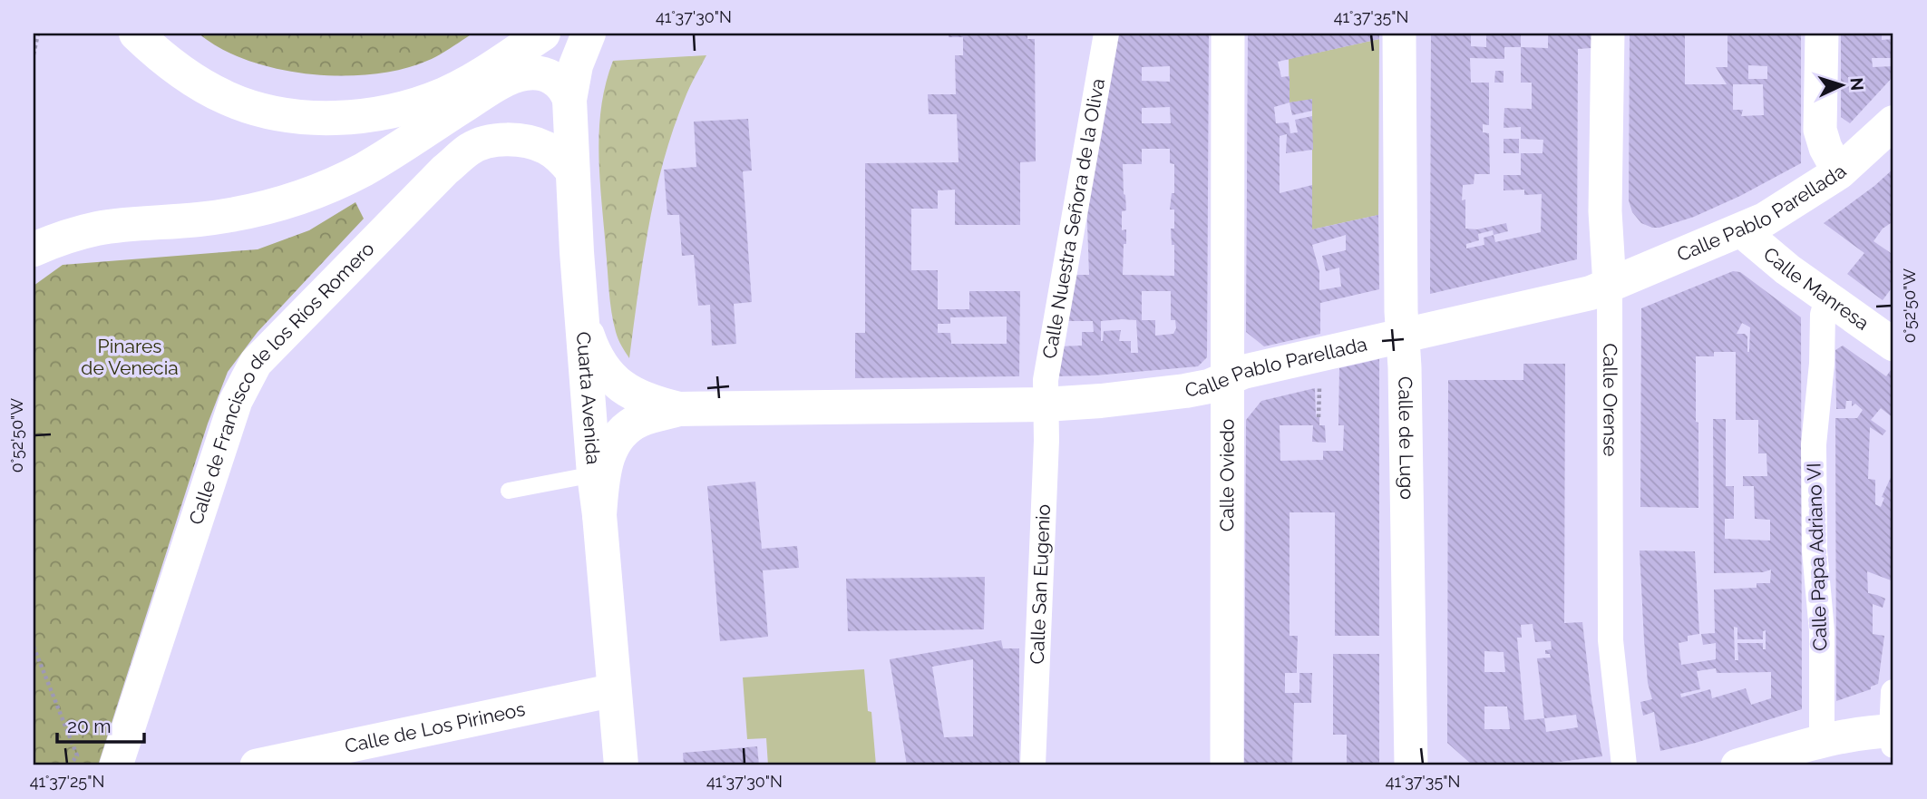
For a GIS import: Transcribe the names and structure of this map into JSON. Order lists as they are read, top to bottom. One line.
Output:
{"streets":{"street":["Calle Pablo Parellada","Calle Nuestra Señora de la Oliva","Calle Manresa","Calle de Francisco de los Ríos Romero","Cuarta Avenida","Calle Orense","Calle de Lugo","Calle Oviedo","Calle Papa Adriano VI","Calle San Eugenio","Calle de Los Pirineos"]},"crossings":[["Calle Pablo Parellada","Calle Nuestra Señora de la Oliva"],["Calle Pablo Parellada","Calle Manresa"],["Calle Pablo Parellada","Cuarta Avenida"],["Calle Pablo Parellada","Calle Orense"],["Calle Pablo Parellada","Calle de Lugo"],["Calle Pablo Parellada","Calle Oviedo"],["Calle Pablo Parellada","Calle San Eugenio"],["Calle Nuestra Señora de la Oliva","Calle San Eugenio"],["Calle Manresa","Calle Papa Adriano VI"],["Calle de Francisco de los Ríos Romero","Cuarta Avenida"],["Cuarta Avenida","Calle de Los Pirineos"]],"parks":["Pinares de Venecia"],"scale_bar":"20 m","north":"right","coordinates":["41°37'30\"N","41°37'35\"N","0°52'50\"W","41°37'25\"N"]}
